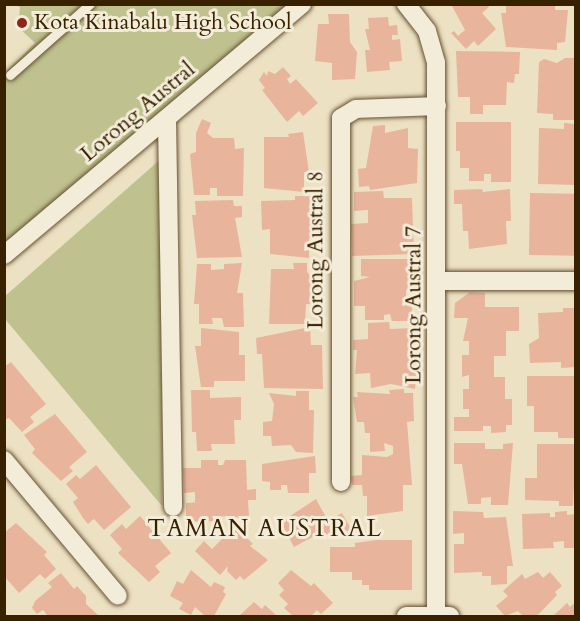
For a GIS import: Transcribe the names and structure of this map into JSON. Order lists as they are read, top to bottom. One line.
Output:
{"streets":{"street":["Lorong Austral","Lorong Austral 8","Lorong Austral 7"]},"crossings":[["Lorong Austral 8","Lorong Austral 7"]],"districts":["TAMAN AUSTRAL"],"places":["Kota Kinabalu High School"]}
